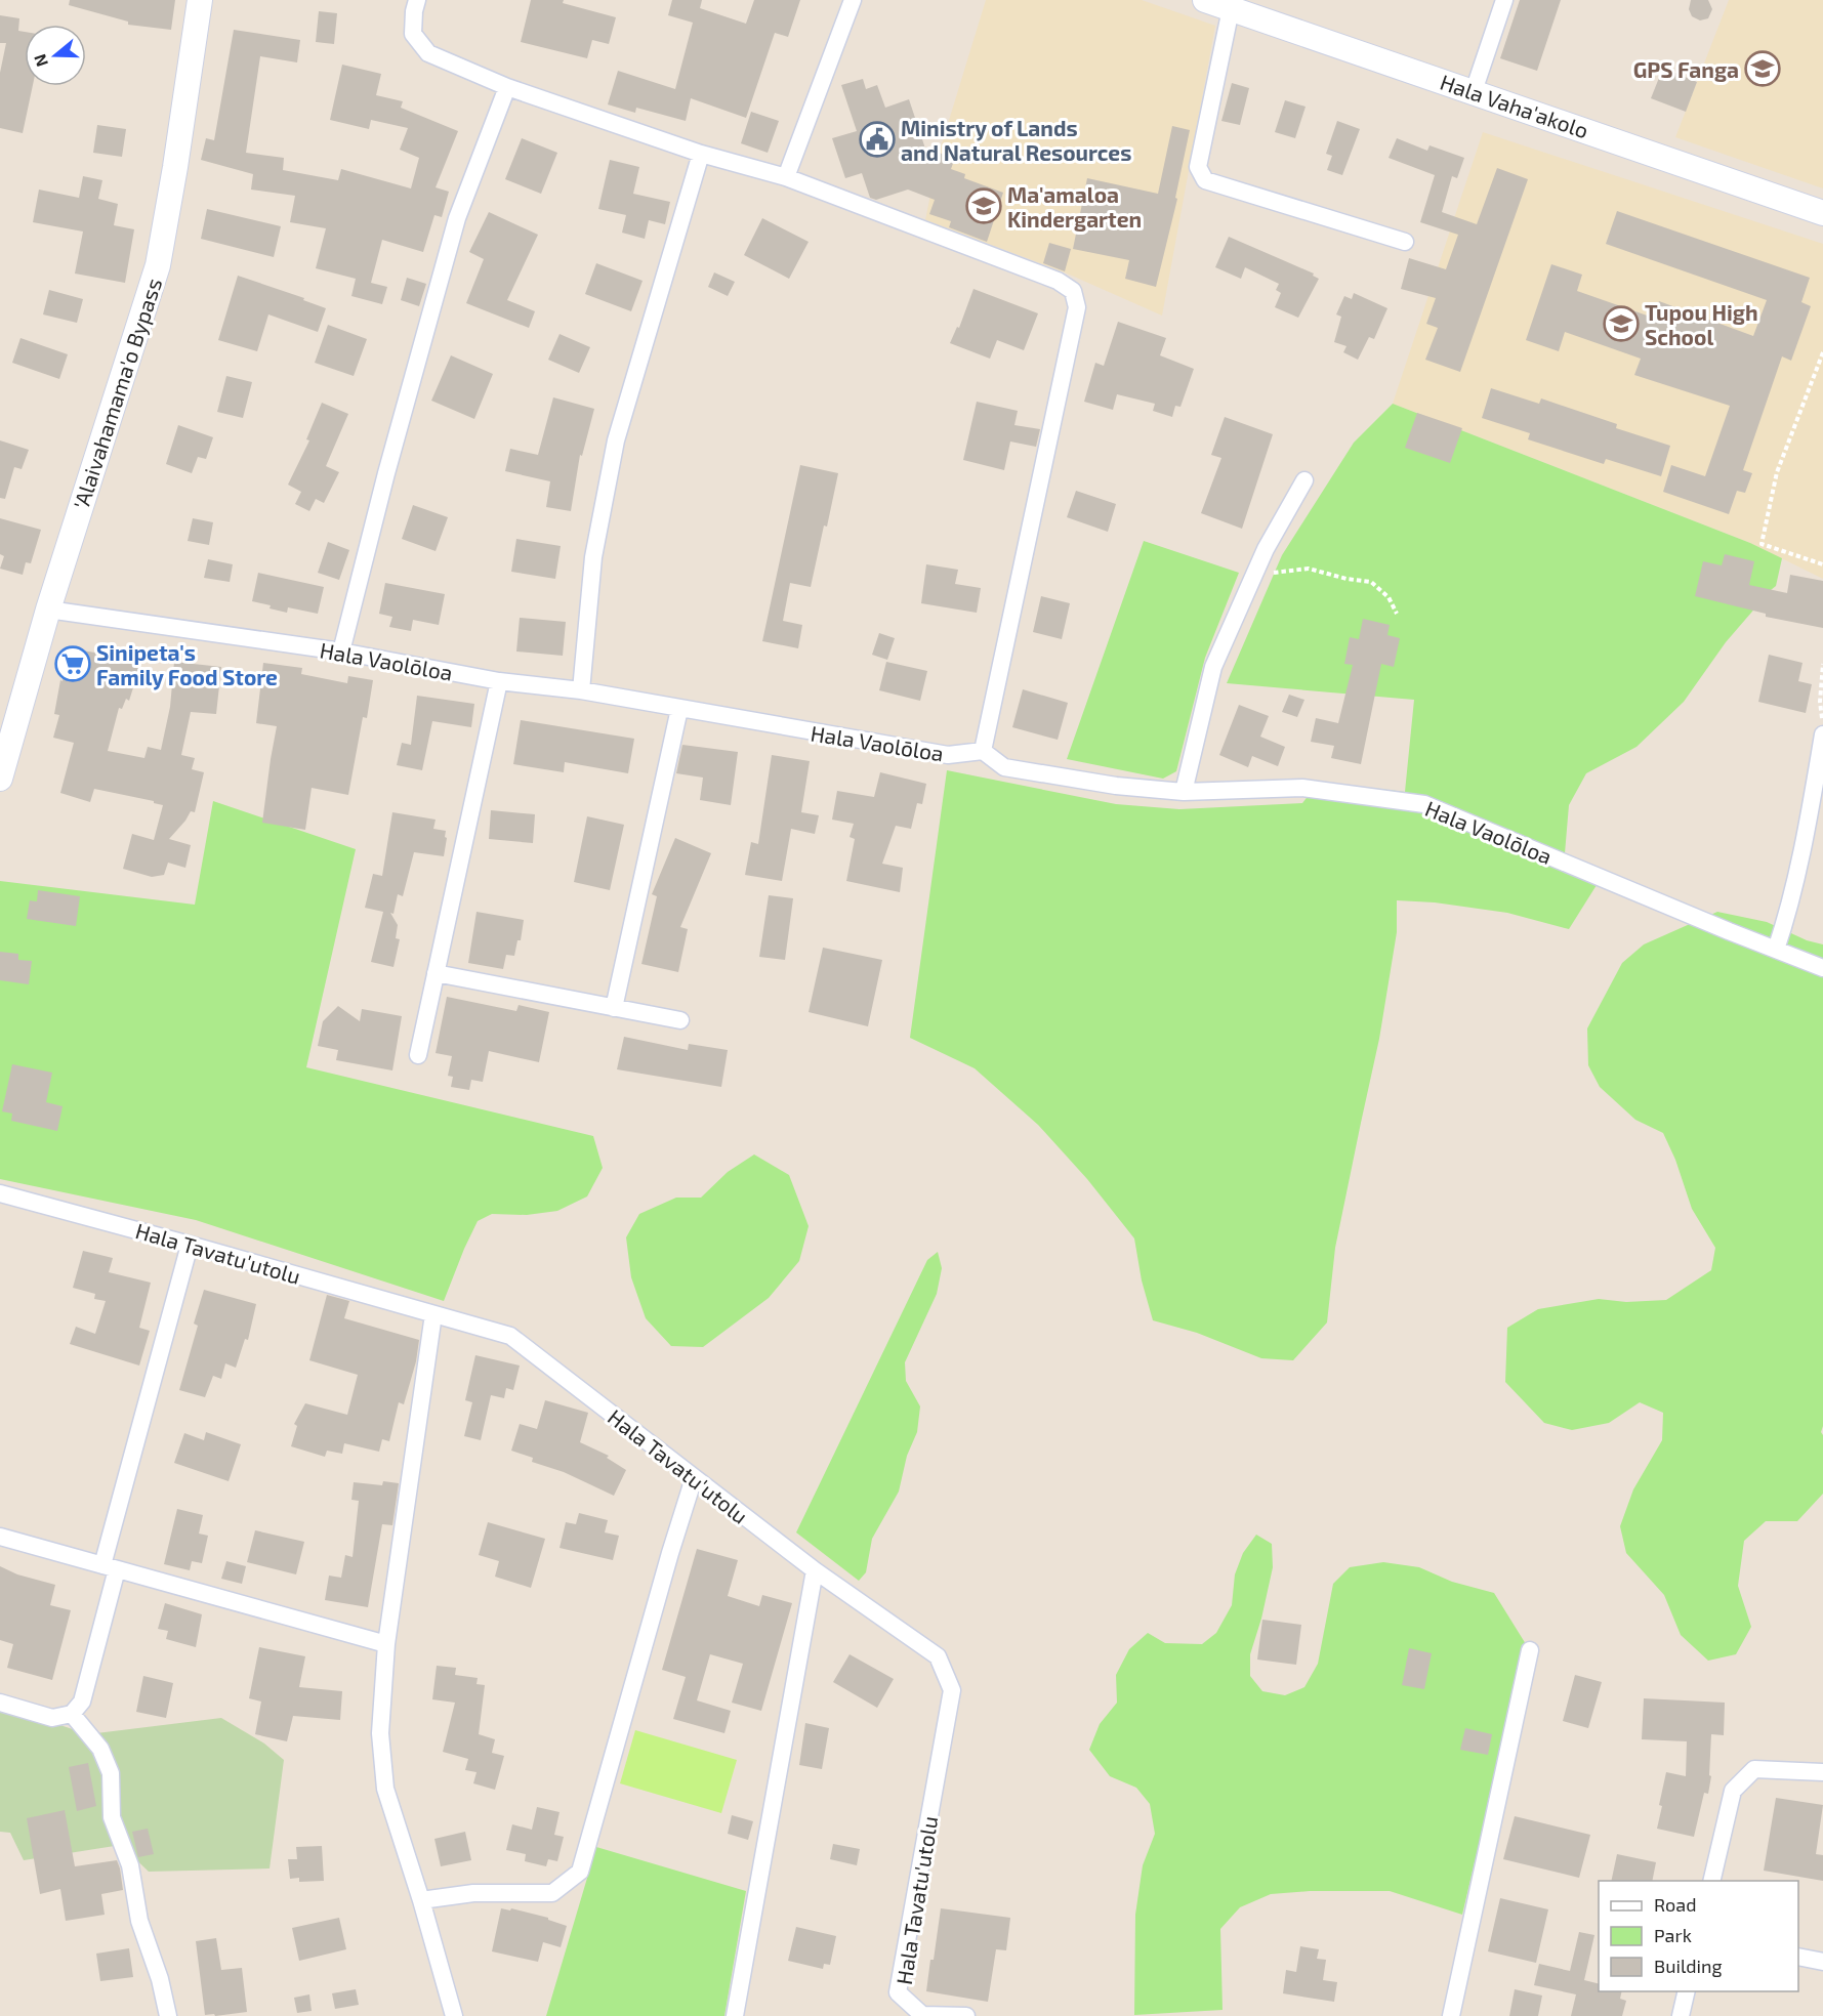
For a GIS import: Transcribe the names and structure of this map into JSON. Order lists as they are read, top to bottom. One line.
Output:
{"streets":{"main road":["Hala Vaha'akolo","'Alaivahamama'o Bypass"],"street":["Hala Vaolōloa","Hala Tavatu'utolu"]},"crossings":[["'Alaivahamama'o Bypass","Hala Vaolōloa"]],"places":{"school or university":["GPS Fanga","Ma'amaloa Kindergarten","Tupou High School"],"public building":["Ministry of Lands and Natural Resources"],"supermarket":["Sinipeta's Family Food Store"]},"legend":["Road","Park","Building"],"north":"left"}
